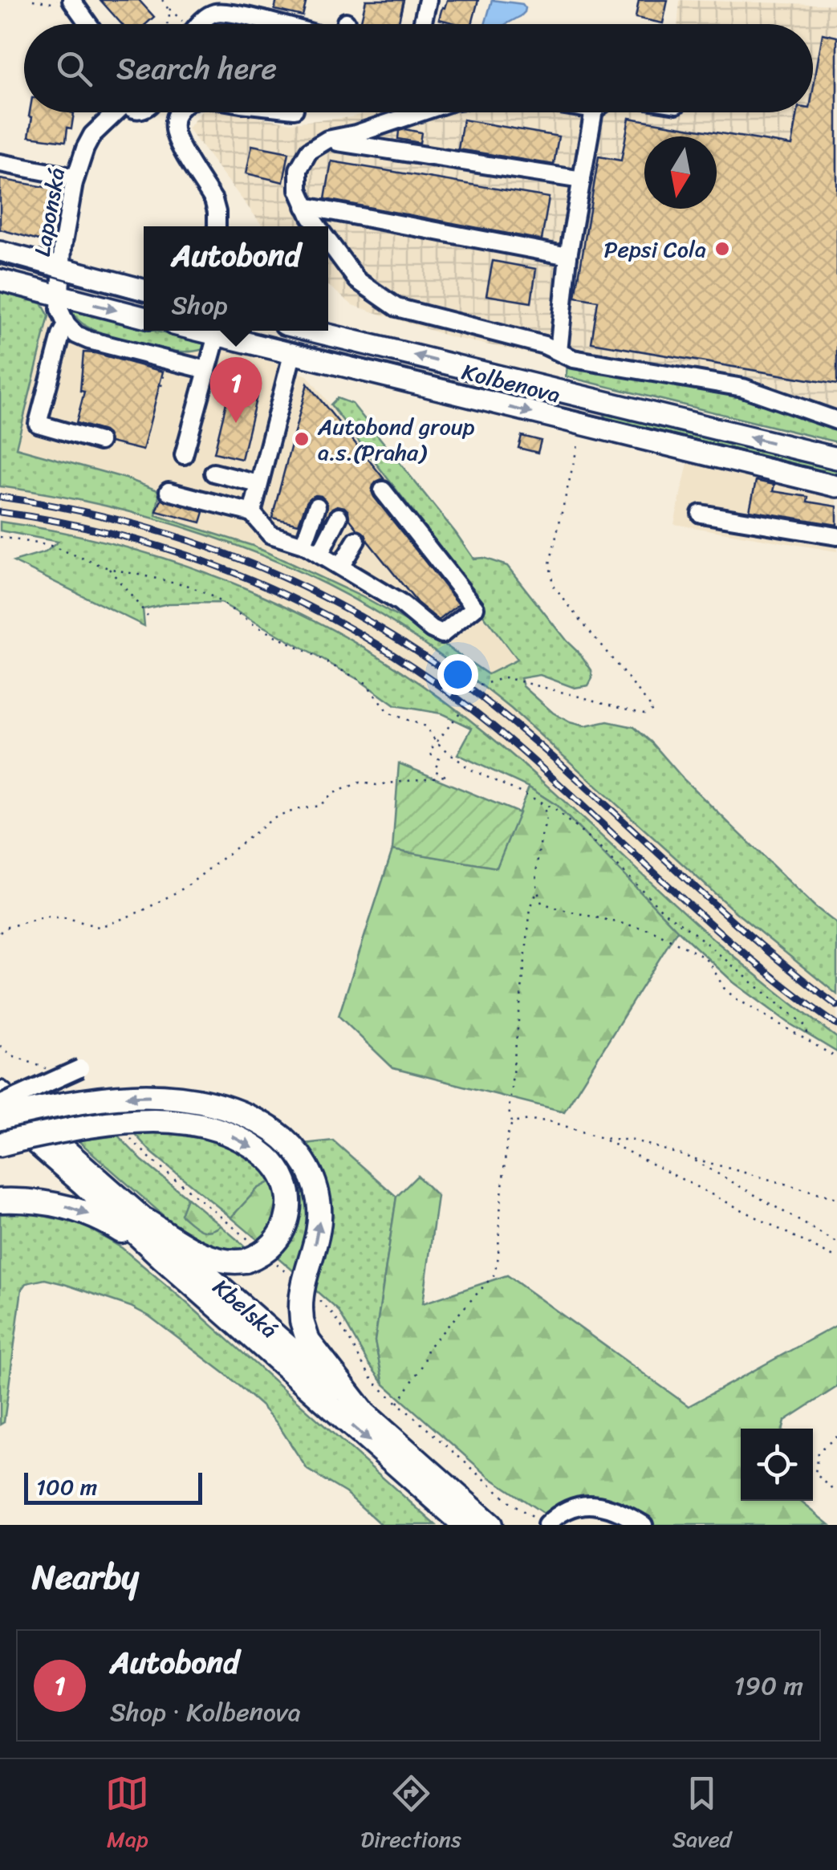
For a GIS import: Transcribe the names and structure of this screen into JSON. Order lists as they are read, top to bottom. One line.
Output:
{"streets":{"highway":["Kbelská"],"main road":["Kolbenova"],"street":["Laponská"]},"places":["Pepsi Cola","Autobond group a.s.(Praha)"],"scale_bar":"100 m","north":"bottom","page":{"search":"Search here","popup":["Autobond","Shop"],"pins":"1","scale":"100 m","heading":"Nearby","list":[{"mark":"1","name":"Autobond","note":"Shop · Kolbenova","value":"190 m"}],"nav":["Map","Directions","Saved"]}}
